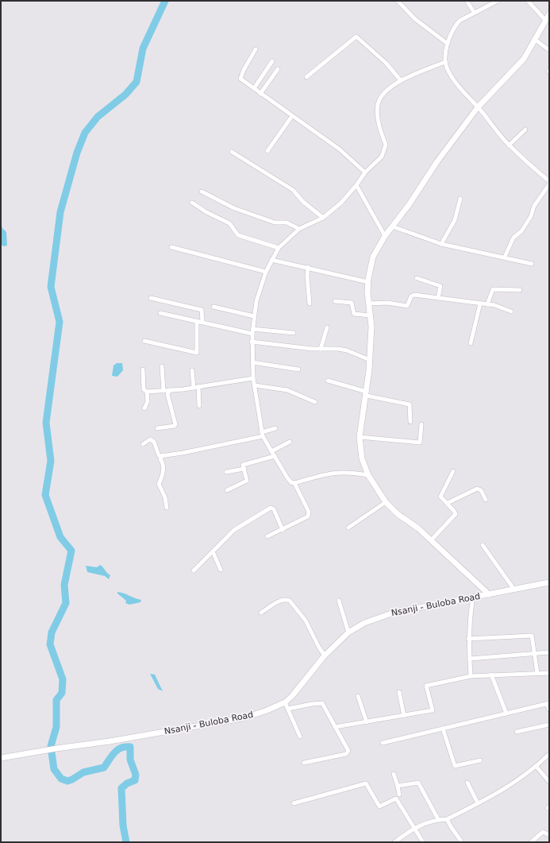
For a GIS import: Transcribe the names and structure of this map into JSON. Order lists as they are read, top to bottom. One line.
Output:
{"streets":{"street":["Nsanji - Buloba Road"]}}
